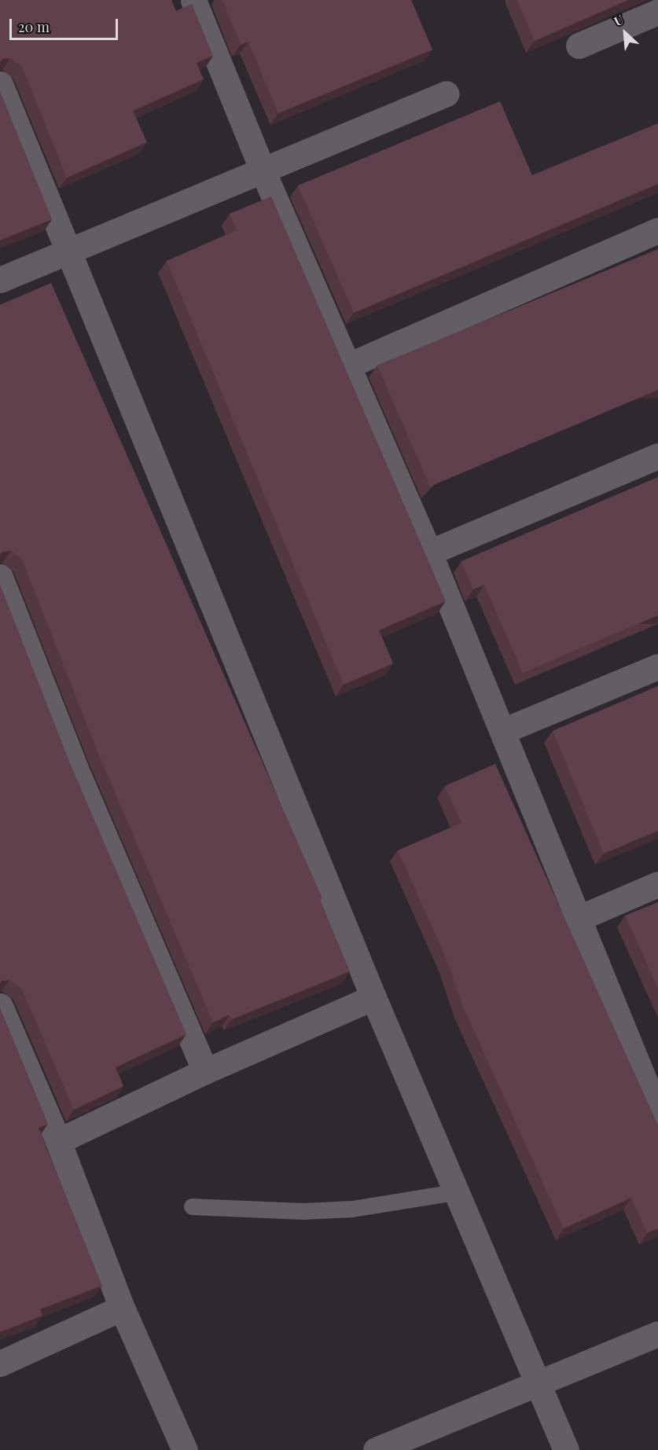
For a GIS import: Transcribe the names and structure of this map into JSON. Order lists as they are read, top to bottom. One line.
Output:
{"scale_bar":"20 m","north":"top left"}
